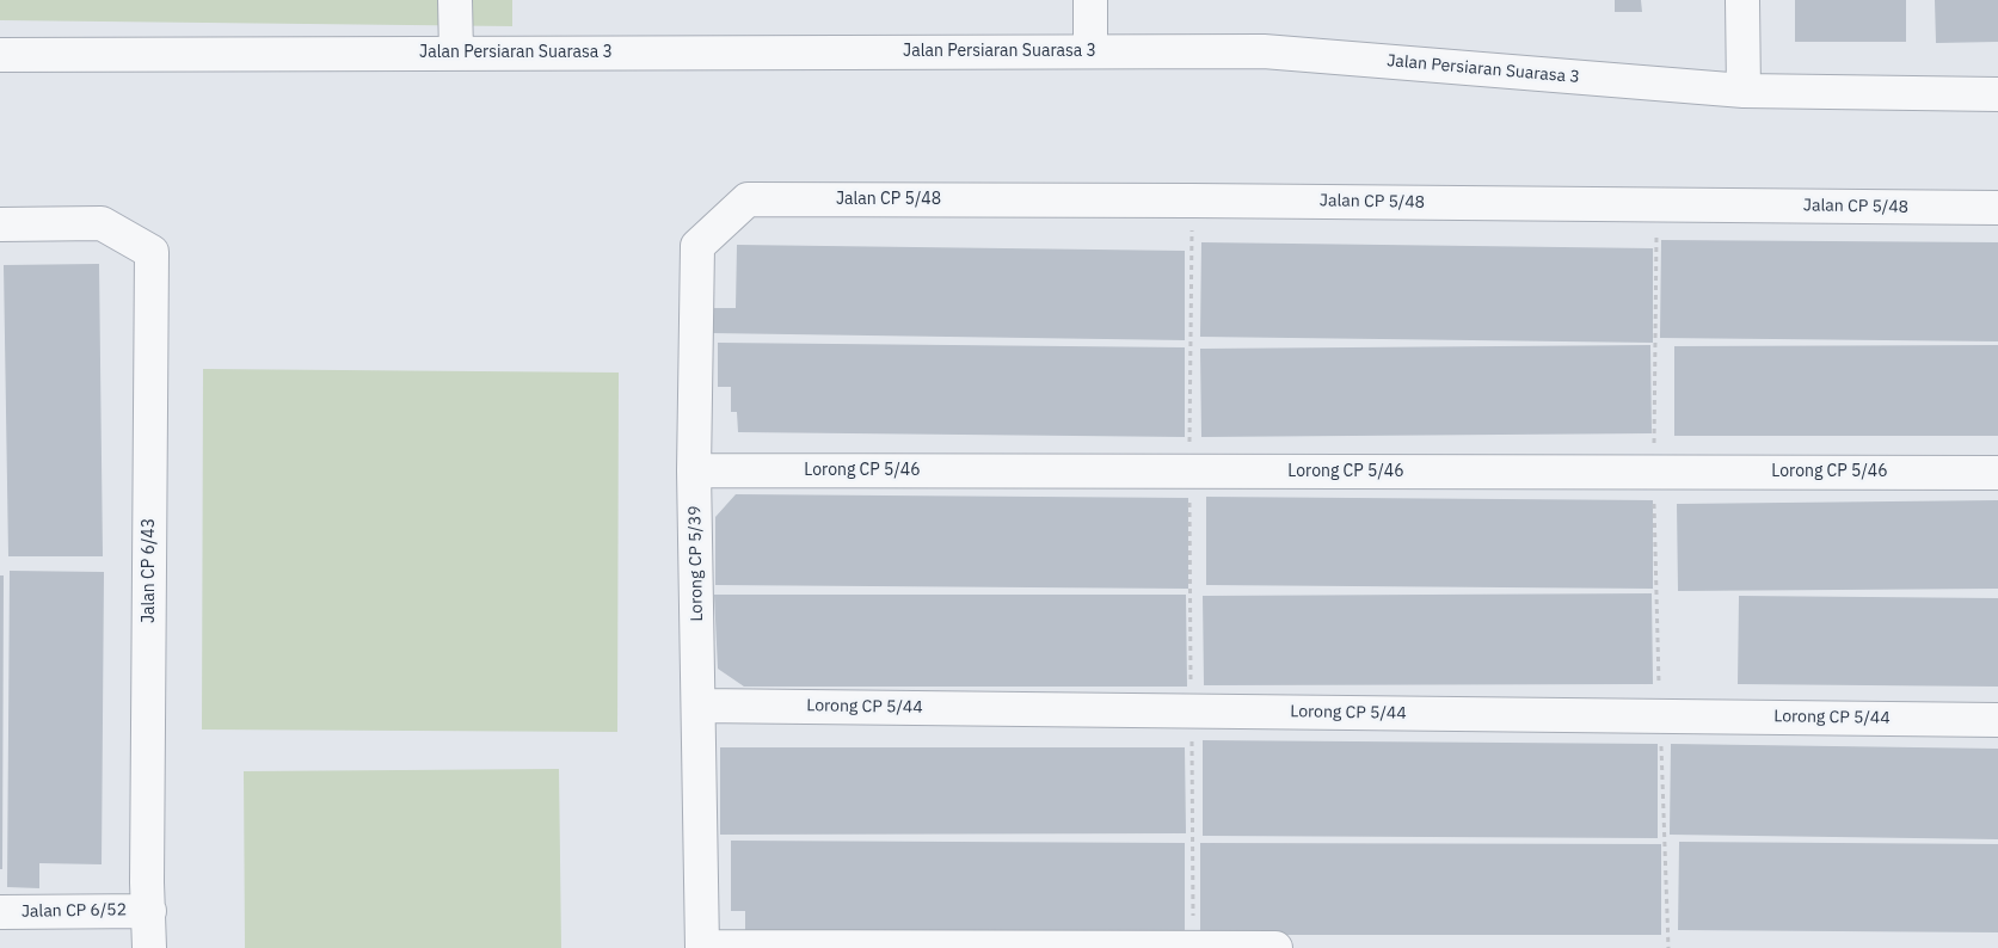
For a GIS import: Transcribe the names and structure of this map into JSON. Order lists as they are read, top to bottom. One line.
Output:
{"streets":{"street":["Jalan Persiaran Suarasa 3","Jalan CP 5/48","Lorong CP 5/46","Lorong CP 5/39","Jalan CP 6/43","Lorong CP 5/44","Jalan CP 6/52"]},"crossings":[["Jalan CP 5/48","Lorong CP 5/39"],["Lorong CP 5/46","Lorong CP 5/39"],["Lorong CP 5/39","Lorong CP 5/44"],["Jalan CP 6/43","Jalan CP 6/52"]]}
